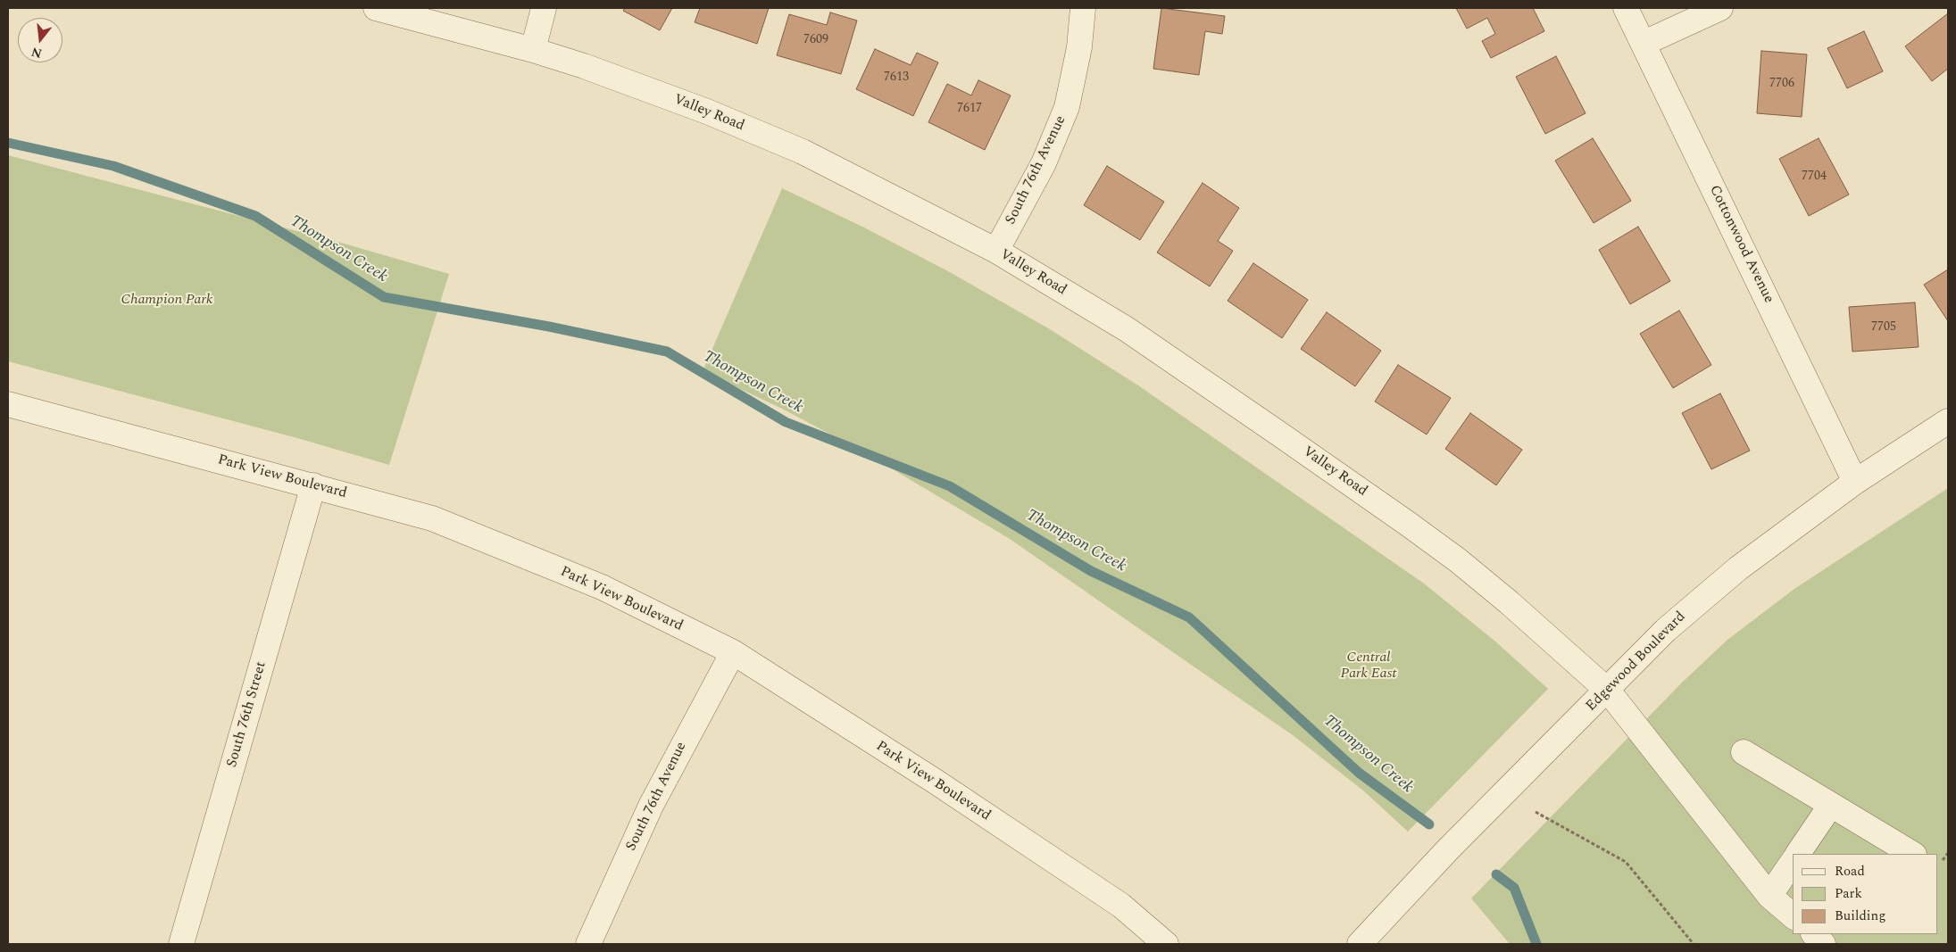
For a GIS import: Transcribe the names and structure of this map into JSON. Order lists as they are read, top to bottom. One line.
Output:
{"streets":{"street":["Valley Road","South 76th Avenue","Cottonwood Avenue","Park View Boulevard","Edgewood Boulevard","South 76th Street"]},"crossings":[["Valley Road","South 76th Avenue"],["Valley Road","Edgewood Boulevard"],["South 76th Avenue","Park View Boulevard"],["Cottonwood Avenue","Edgewood Boulevard"],["Park View Boulevard","South 76th Street"]],"water":["Thompson Creek"],"parks":["Champion Park","Central Park East"],"house_numbers":["7609","7613","7706","7617","7704","7705"],"legend":["Road","Park","Building"],"north":"bottom"}
